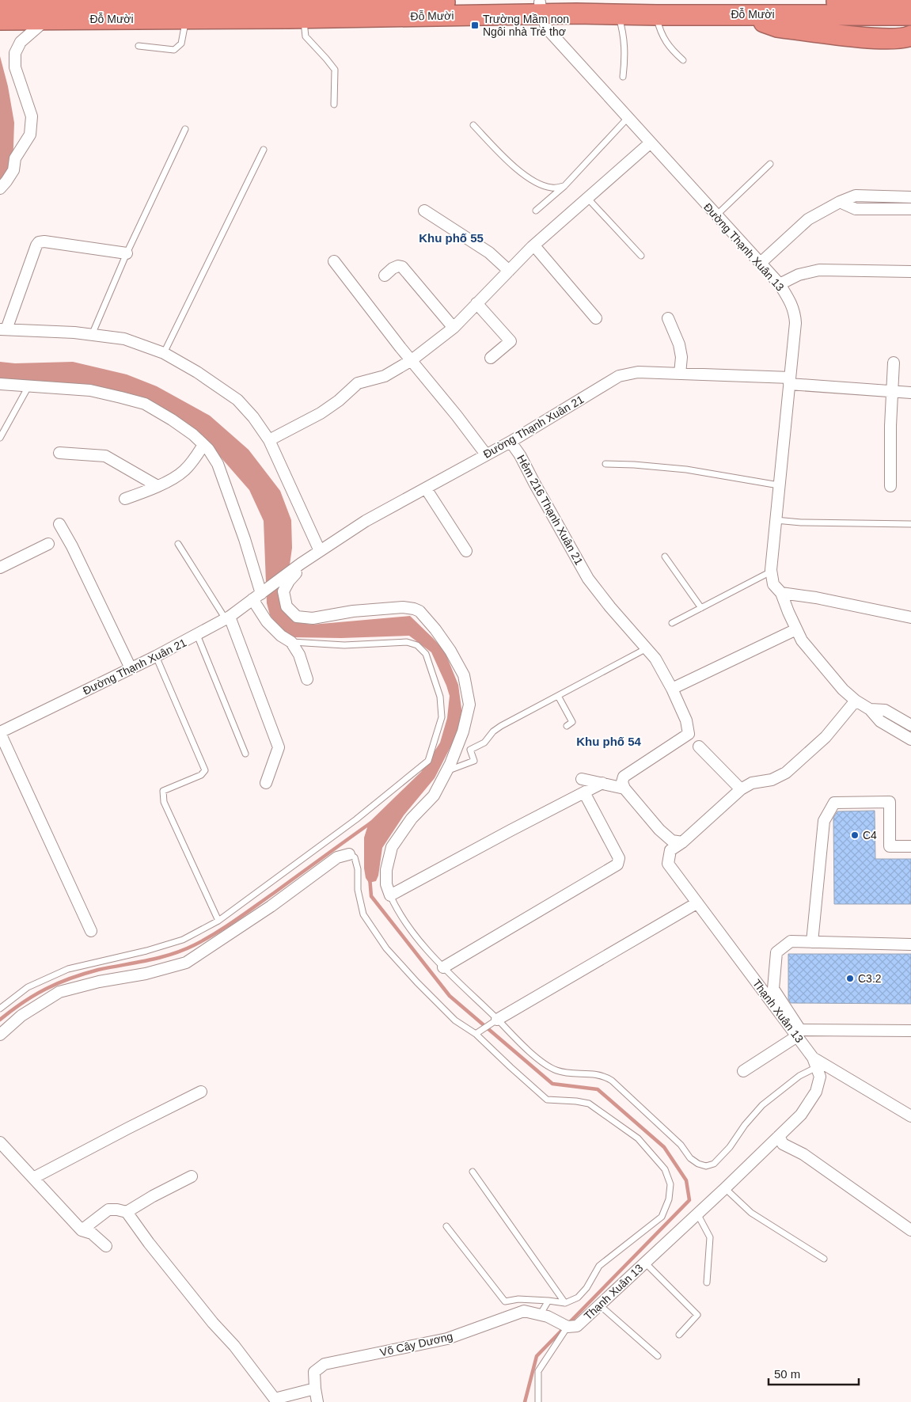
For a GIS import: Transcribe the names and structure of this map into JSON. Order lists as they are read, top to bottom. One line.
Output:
{"streets":{"highway":["Đỗ Mười"],"street":["Đường Thạnh Xuân 13","Đường Thạnh Xuân 21","Hẻm 216 Thạnh Xuân 21","Thạnh Xuân 13","Võ Cây Dương"]},"crossings":[["Đỗ Mười","Đường Thạnh Xuân 13"],["Đường Thạnh Xuân 13","Đường Thạnh Xuân 21"],["Đường Thạnh Xuân 21","Hẻm 216 Thạnh Xuân 21"]],"districts":["Khu phố 55","Khu phố 54"],"places":{"transit":["Trường Mầm non Ngôi nhà Trẻ thơ"],"other":["C4","C3.2"]},"scale_bar":"50 m"}
